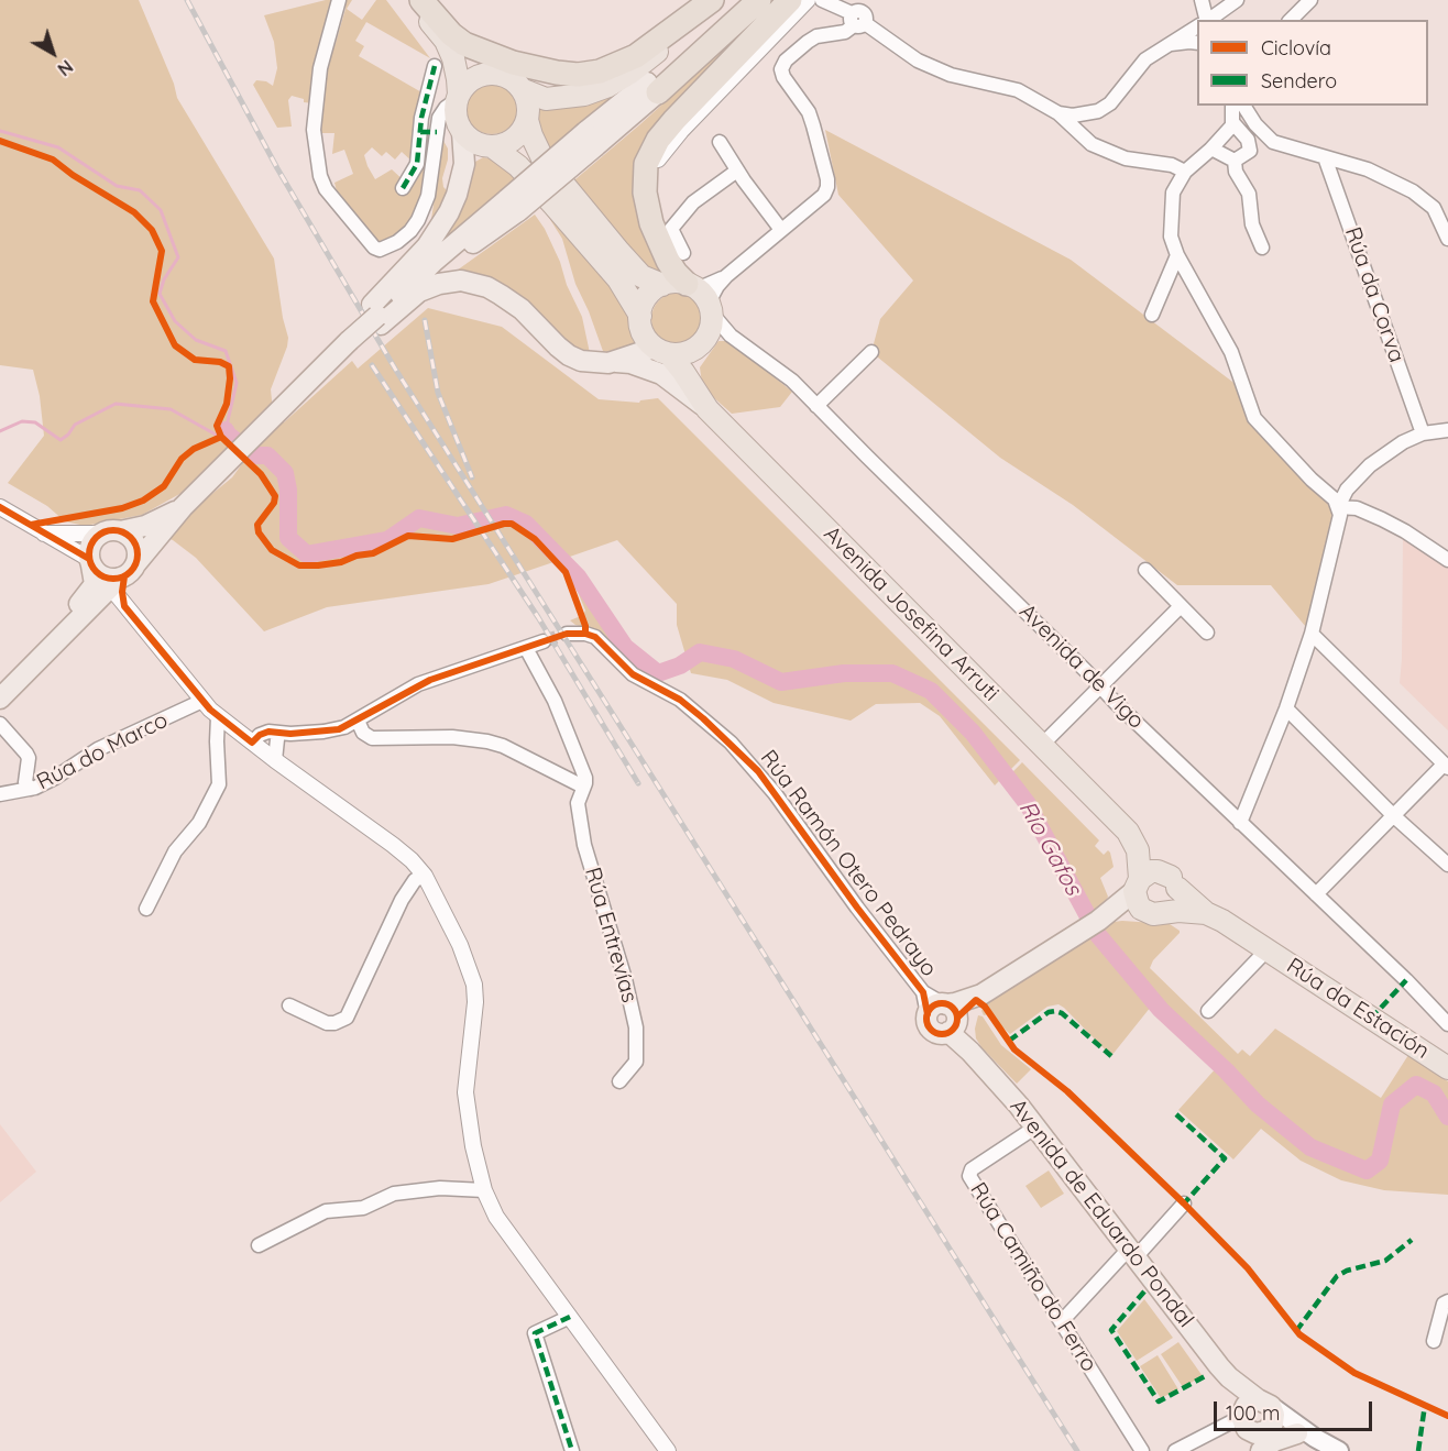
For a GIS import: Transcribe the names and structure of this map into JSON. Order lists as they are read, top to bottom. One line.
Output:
{"streets":{"highway":["Avenida Josefina Arruti","Rúa da Estación"],"main road":["Avenida de Eduardo Pondal"],"street":["Rúa da Corva","Avenida de Vigo","Rúa do Marco","Rúa Ramón Otero Pedrayo","Rúa Entrevías","Rúa Camiño do Ferro"]},"crossings":[["Avenida Josefina Arruti","Avenida de Vigo"],["Avenida Josefina Arruti","Rúa da Estación"],["Rúa Ramón Otero Pedrayo","Rúa da Estación"],["Rúa Ramón Otero Pedrayo","Avenida de Eduardo Pondal"],["Rúa da Estación","Avenida de Eduardo Pondal"],["Avenida de Eduardo Pondal","Rúa Camiño do Ferro"]],"water":["Río Gafos"],"legend":["Ciclovía","Sendero"],"scale_bar":"100 m","north":"bottom right"}
